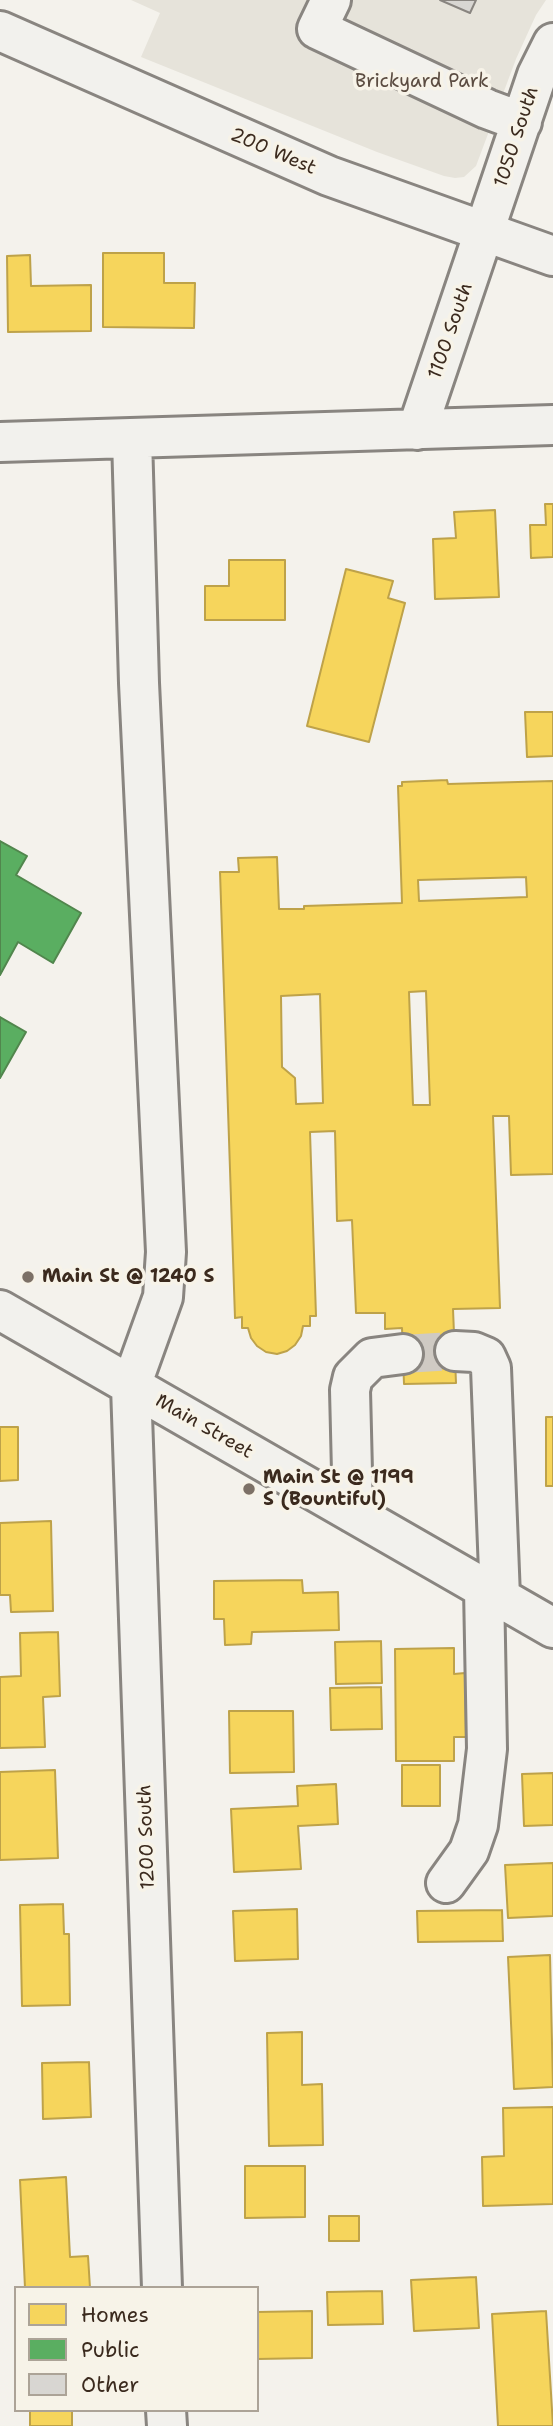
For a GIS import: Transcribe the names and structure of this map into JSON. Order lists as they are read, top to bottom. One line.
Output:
{"streets":{"street":["1050 South","200 West","1100 South","Main Street","1200 South"]},"crossings":[["1050 South","200 West"],["1050 South","1100 South"],["200 West","1100 South"],["Main Street","1200 South"]],"parks":["Brickyard Park"],"places":["Main St @ 1240 S","Main St @ 1199 S (Bountiful)"],"legend":["Homes","Public","Other"]}
